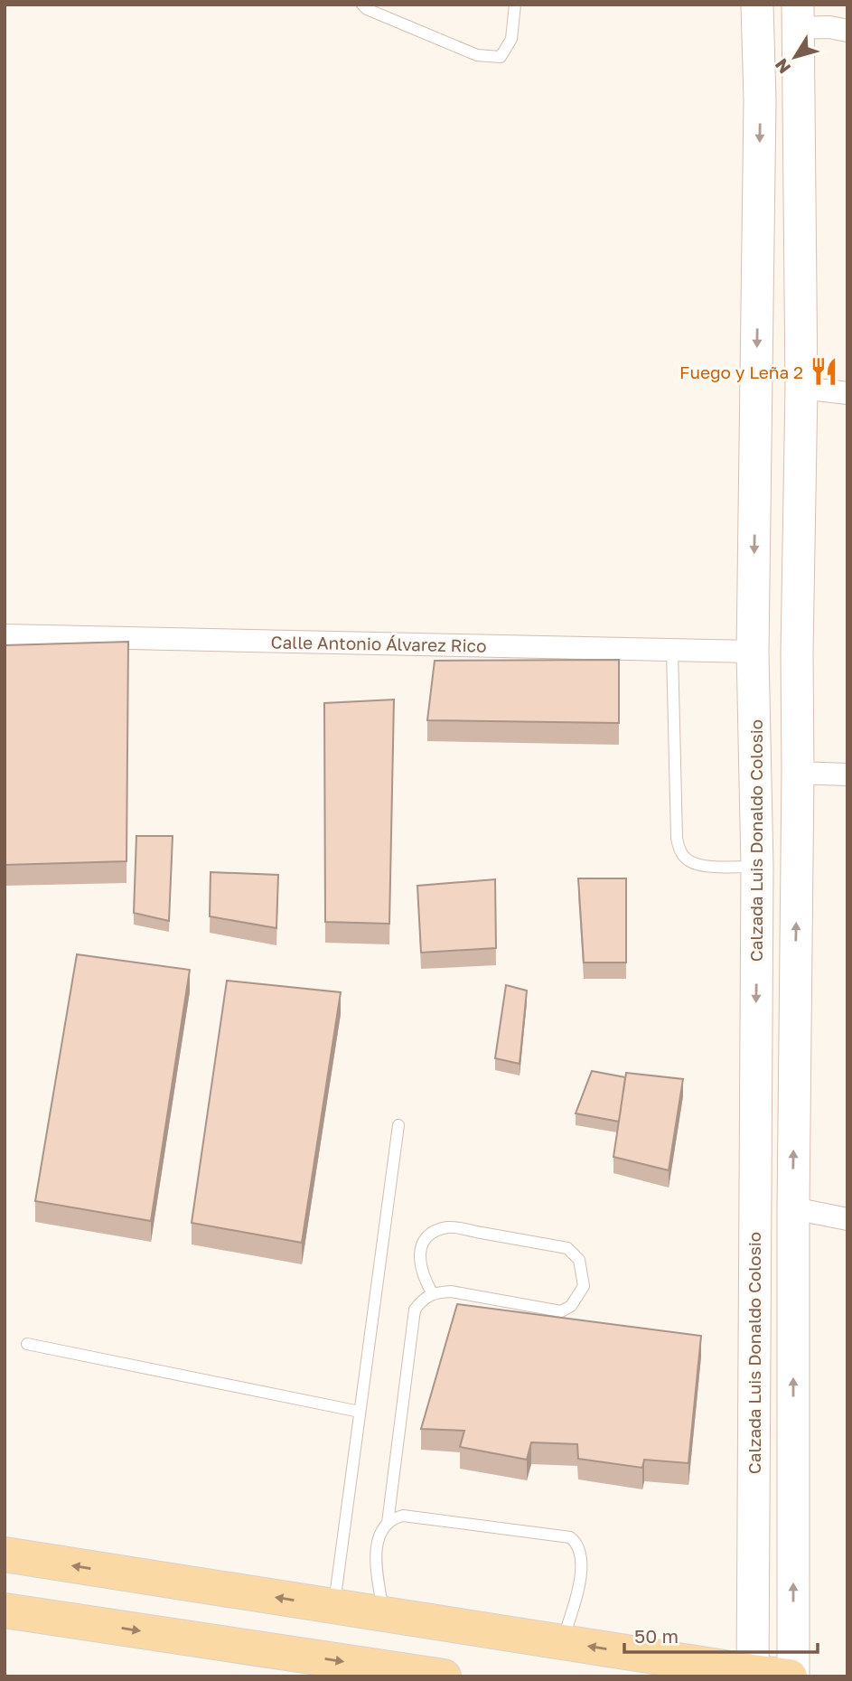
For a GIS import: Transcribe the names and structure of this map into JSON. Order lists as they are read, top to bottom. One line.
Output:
{"streets":{"main road":["Calzada Luis Donaldo Colosio"],"street":["Calle Antonio Álvarez Rico"]},"crossings":[["Calle Antonio Álvarez Rico","Calzada Luis Donaldo Colosio"]],"places":{"restaurant":["Fuego y Leña 2"]},"scale_bar":"50 m","north":"bottom left"}
